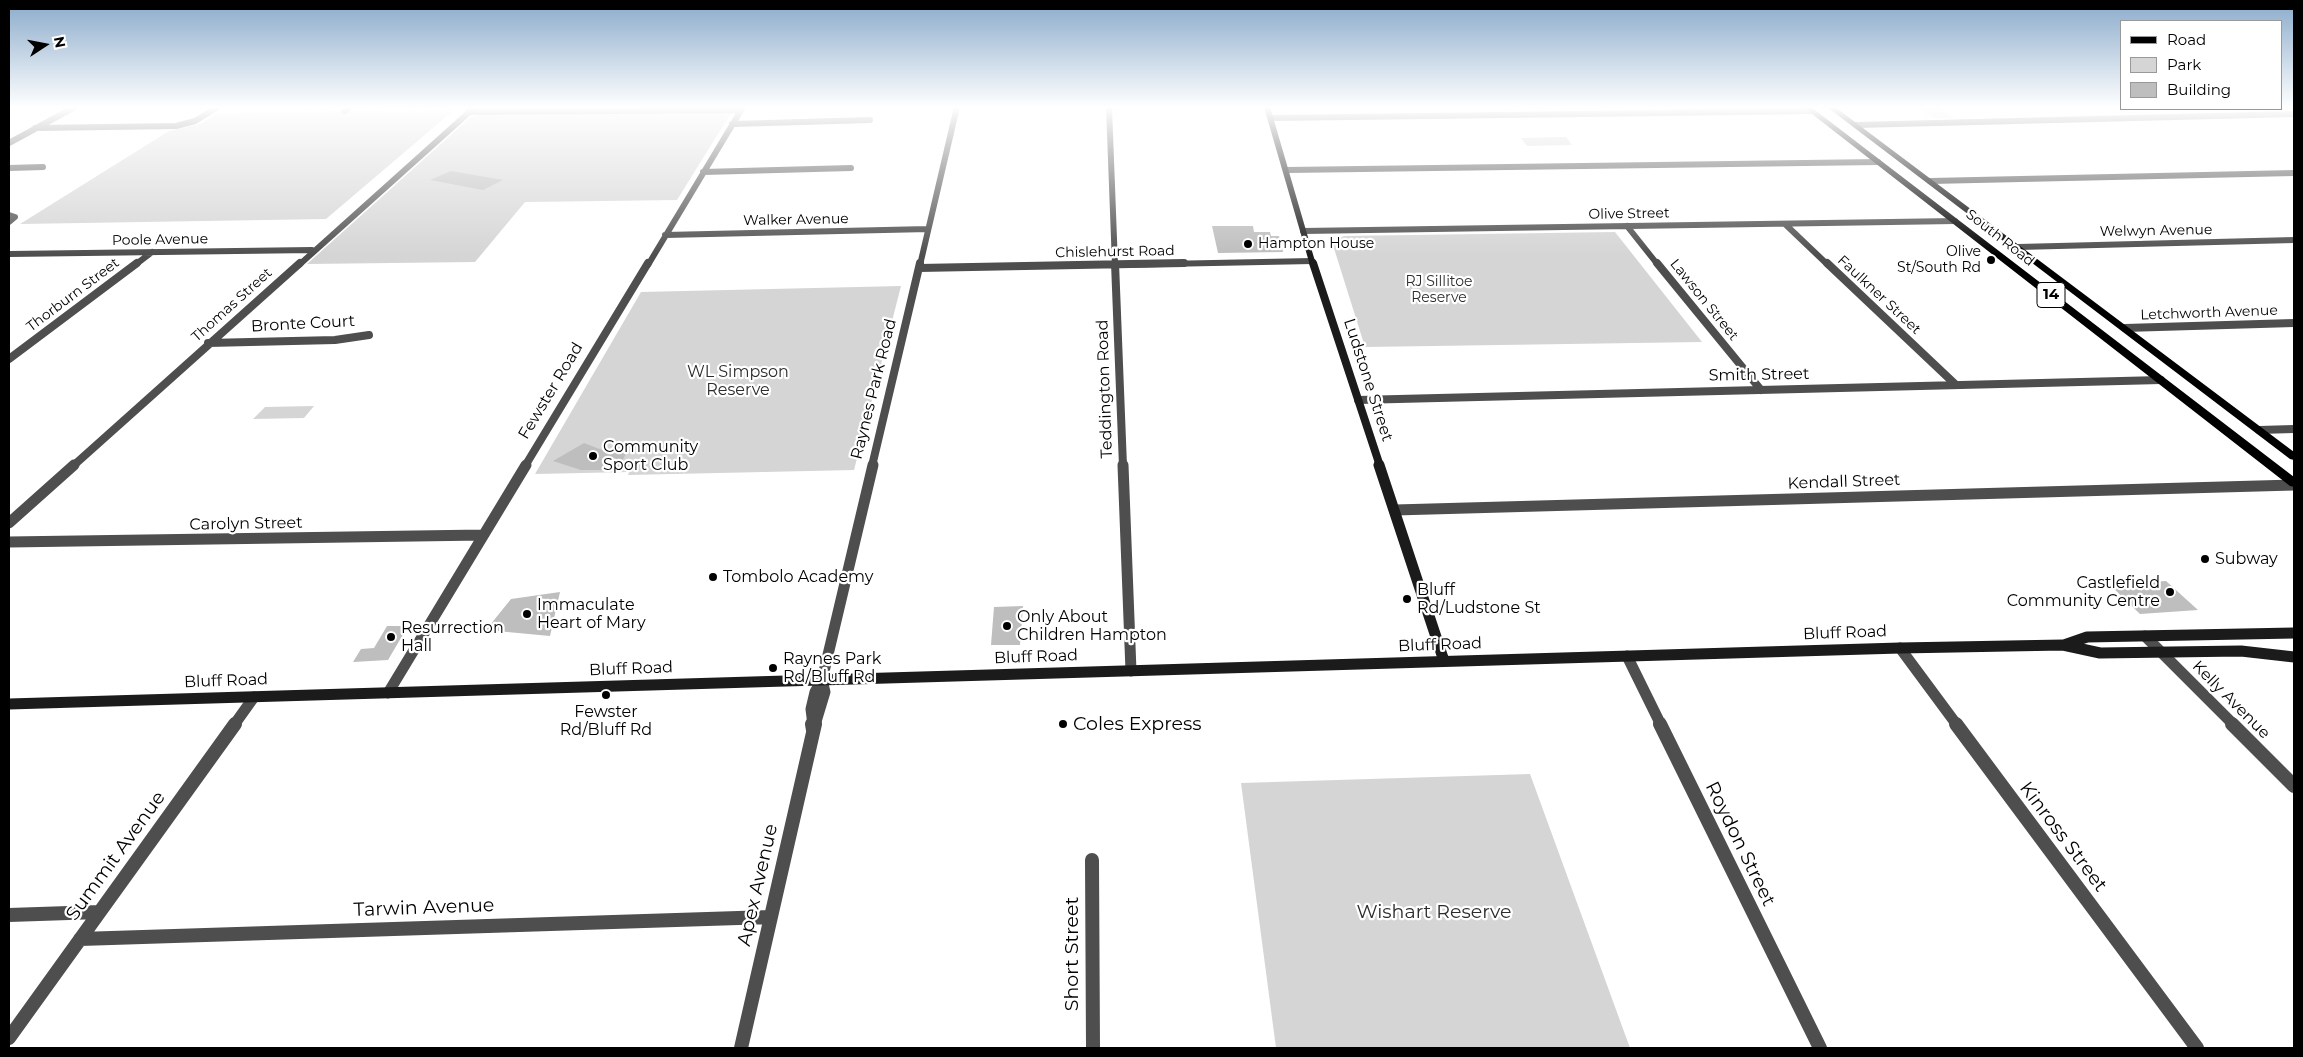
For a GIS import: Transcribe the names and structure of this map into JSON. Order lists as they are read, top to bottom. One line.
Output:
{"streets":{"main road":["South Road","14","Ludstone Street","Bluff Road"],"street":["Olive Street","Walker Avenue","Welwyn Avenue","Poole Avenue","Chislehurst Road","Thorburn Street","Faulkner Street","Lawson Street","Thomas Street","Letchworth Avenue","Bronte Court","Smith Street","Raynes Park Road","Teddington Road","Fewster Road","Kendall Street","Carolyn Street","Kelly Avenue","Kinross Street","Roydon Street","Summit Avenue","Apex Avenue","Tarwin Avenue","Short Street"]},"crossings":[["Olive Street","South Road"],["Olive Street","Faulkner Street"],["Olive Street","Lawson Street"],["Olive Street","Ludstone Street"],["Walker Avenue","Raynes Park Road"],["Walker Avenue","Fewster Road"],["Welwyn Avenue","South Road"],["South Road","Letchworth Avenue"],["South Road","Smith Street"],["South Road","Kendall Street"],["Poole Avenue","Thorburn Street"],["Poole Avenue","Thomas Street"],["Chislehurst Road","Ludstone Street"],["Chislehurst Road","Raynes Park Road"],["Chislehurst Road","Teddington Road"],["Faulkner Street","Smith Street"],["Lawson Street","Smith Street"],["Thomas Street","Bronte Court"],["Smith Street","Ludstone Street"],["Ludstone Street","Kendall Street"],["Ludstone Street","Bluff Road"],["Raynes Park Road","Bluff Road"],["Raynes Park Road","Apex Avenue"],["Teddington Road","Bluff Road"],["Fewster Road","Carolyn Street"],["Fewster Road","Bluff Road"],["Bluff Road","Kelly Avenue"],["Bluff Road","Kinross Street"],["Bluff Road","Roydon Street"],["Bluff Road","Summit Avenue"],["Bluff Road","Apex Avenue"],["Summit Avenue","Tarwin Avenue"],["Apex Avenue","Tarwin Avenue"]],"parks":["RJ Sillitoe Reserve","WL Simpson Reserve","Wishart Reserve"],"places":["Hampton House","Olive St/South Rd","Community Sport Club","Subway","Tombolo Academy","Castlefield Community Centre","Bluff Rd/Ludstone St","Immaculate Heart of Mary","Only About Children Hampton","Resurrection Hall","Raynes Park Rd/Bluff Rd","Fewster Rd/Bluff Rd","Coles Express"],"legend":["Road","Park","Building"],"north":"right"}
